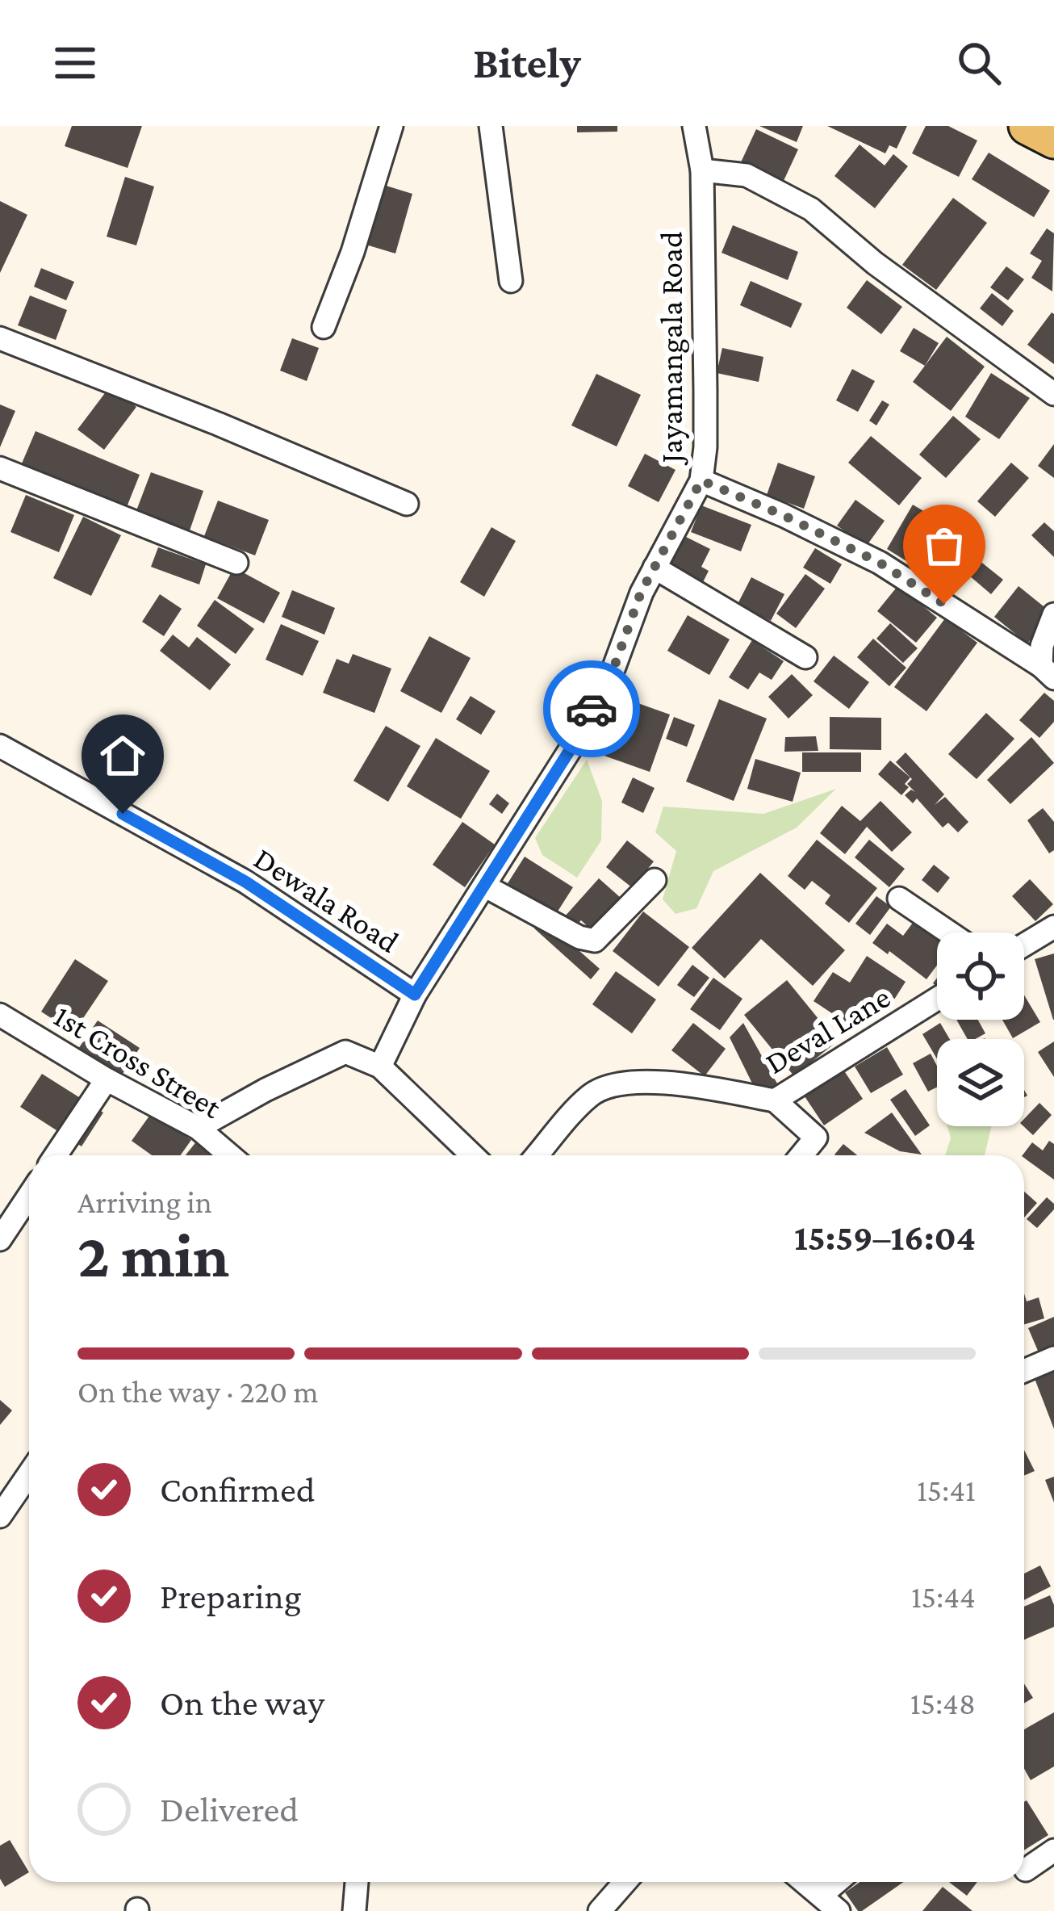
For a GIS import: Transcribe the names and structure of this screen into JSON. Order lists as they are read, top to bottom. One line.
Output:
{"streets":{"street":["Jayamangala Road","Dewala Road","Deval Lane","1st Cross Street"]},"crossings":[["Jayamangala Road","Dewala Road"]],"page":{"header":"Bitely","heading":["2 min","Arriving in","15:59–16:04"],"bar":"On the way · 220 m","list":[["Confirmed","15:41"],["Preparing","15:44"],["On the way","15:48"],"Delivered"]}}
